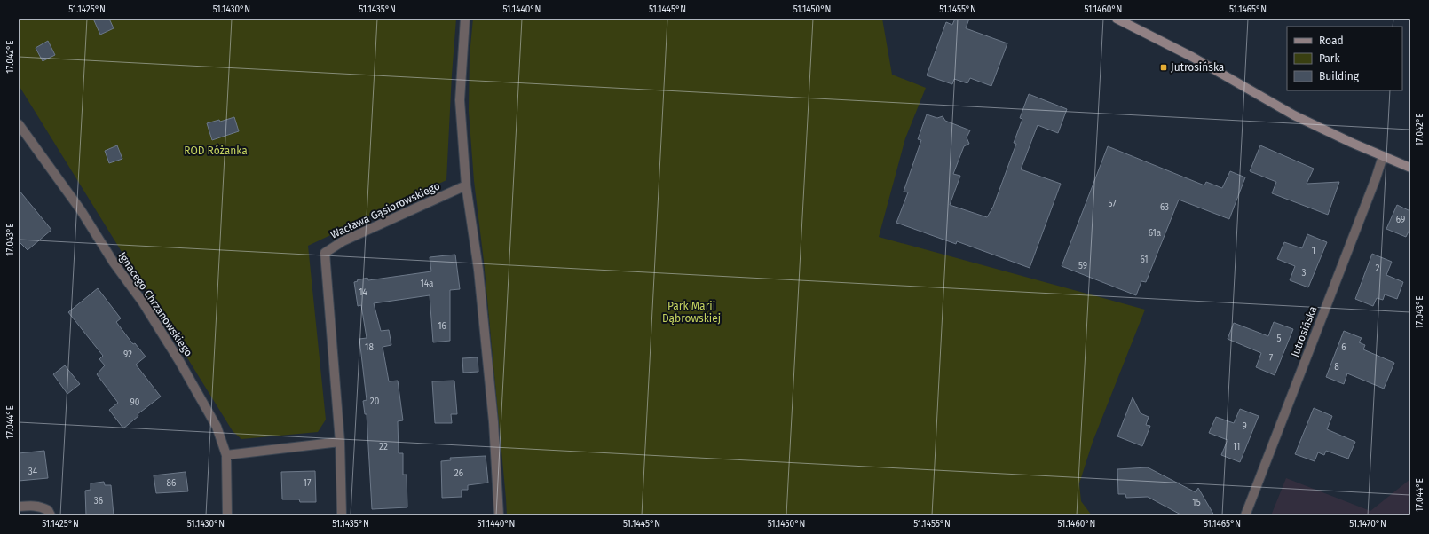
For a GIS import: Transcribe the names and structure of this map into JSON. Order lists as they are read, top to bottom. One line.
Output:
{"streets":{"street":["Wacława Gąsiorowskiego","Ignacego Chrzanowskiego","Jutrosińska"]},"parks":["ROD Różanka","Park Marii Dąbrowskiej"],"places":{"transit":["Jutrosińska"]},"house_numbers":["57","63","69","61a","1","61","59","2","3","14a","14","16","5","18","6","92","7","8","20","90","9","22","11","34","26","86","17","36","15"],"legend":["Road","Park","Building"],"coordinates":["51.1425°N","51.1430°N","51.1435°N","51.1440°N","51.1445°N","51.1450°N","51.1455°N","51.1460°N","51.1465°N","17.042°E","17.043°E","17.044°E","51.1470°N"]}
